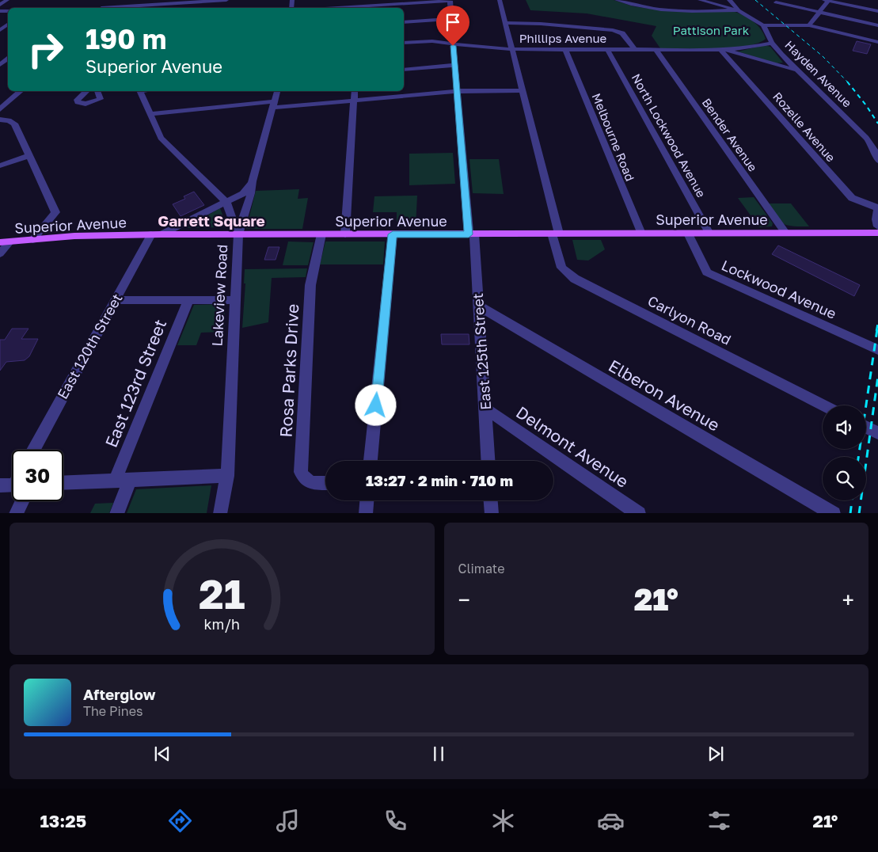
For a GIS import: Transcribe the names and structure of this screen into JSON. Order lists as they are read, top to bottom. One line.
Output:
{"streets":{"main road":["Superior Avenue"],"street":["Phillips Avenue","Hayden Avenue","Rozelle Avenue","Bender Avenue","North Lockwood Avenue","Melbourne Road","Lockwood Avenue","Lakeview Road","Carlyon Road","East 120th Street","East 125th Street","Rosa Parks Drive","East 123rd Street","Elberon Avenue","Delmont Avenue"]},"crossings":[["Phillips Avenue","Hayden Avenue"],["Phillips Avenue","Rozelle Avenue"],["Phillips Avenue","Bender Avenue"],["Phillips Avenue","North Lockwood Avenue"],["Phillips Avenue","Melbourne Road"],["Phillips Avenue","Carlyon Road"],["Phillips Avenue","East 125th Street"],["Bender Avenue","Superior Avenue"],["North Lockwood Avenue","Superior Avenue"],["Melbourne Road","Superior Avenue"],["Superior Avenue","Lockwood Avenue"],["Superior Avenue","Lakeview Road"],["Superior Avenue","Carlyon Road"],["Superior Avenue","East 120th Street"],["Superior Avenue","East 125th Street"],["Superior Avenue","Rosa Parks Drive"],["East 125th Street","Elberon Avenue"],["East 125th Street","Delmont Avenue"]],"districts":["Garrett Square"],"parks":["Pattison Park"],"page":{"turn":["190 m","Superior Avenue"],"limit":"30","trip":"13:27 · 2 min · 710 m","tile":"Climate","heat":["−","21°","+"],"song":["Afterglow","The Pines"],"tabs":["13:25","21°"],"gauge":["21","km/h"]}}
